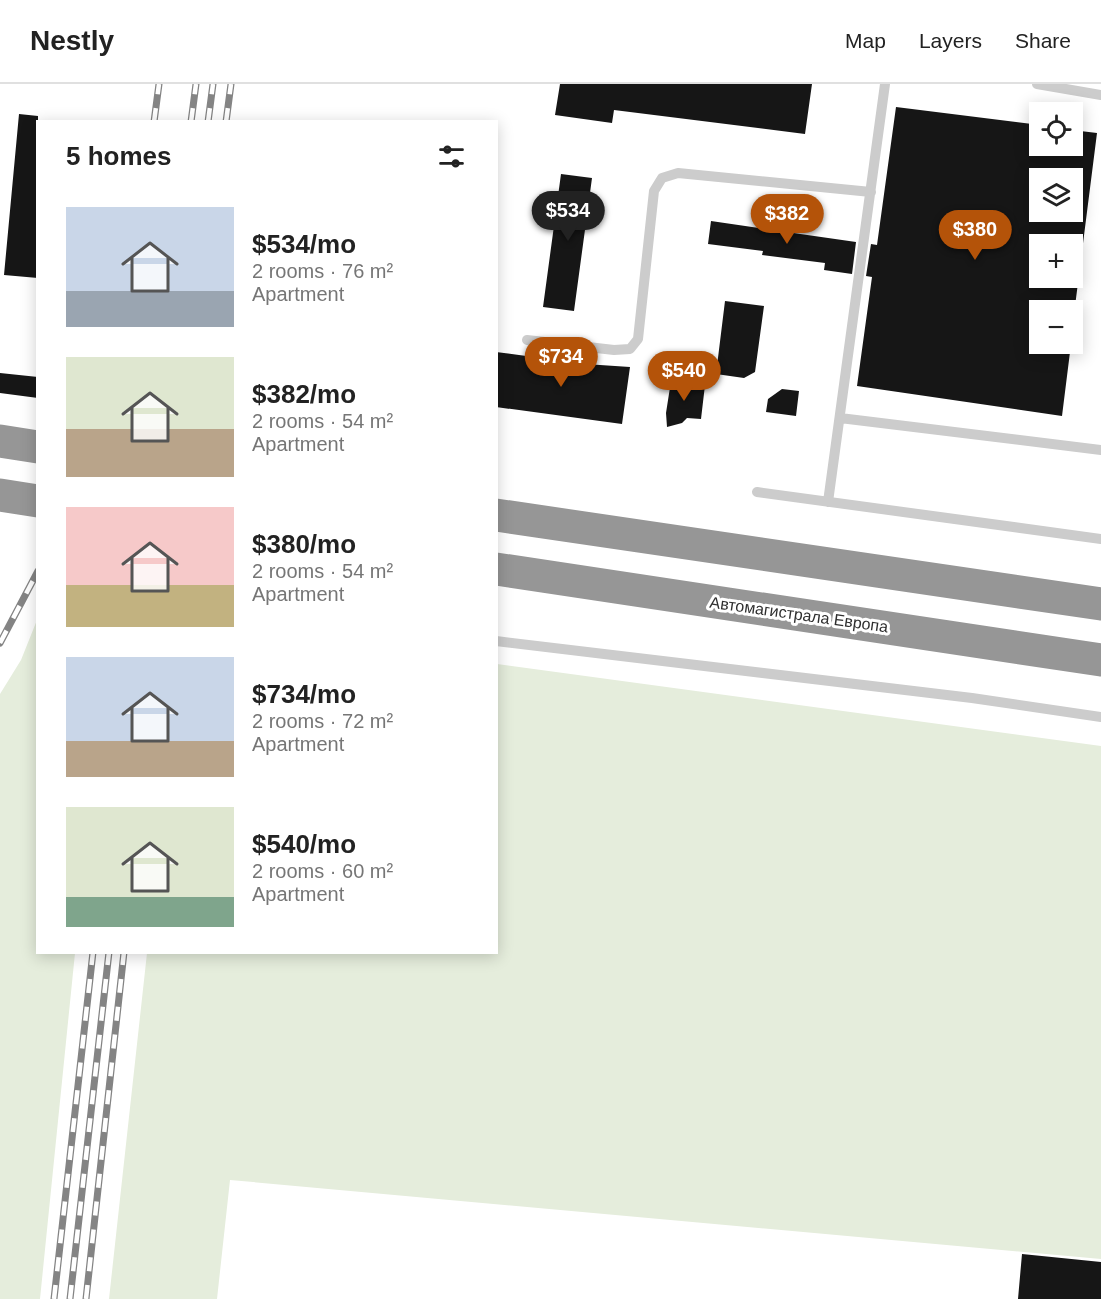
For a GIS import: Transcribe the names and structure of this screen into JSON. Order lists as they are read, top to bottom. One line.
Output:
{"streets":{"highway":["Автомагистрала Европа"]},"page":{"header":"Nestly","nav":["Map","Layers","Share"],"map_buttons":["+","−"],"heading":"5 homes","price":["$534","$382","$380","$734","$540"],"list":[{"name":"$534/mo","note":"2 rooms · 76 m² · Apartment"},{"name":"$382/mo","note":"2 rooms · 54 m² · Apartment"},{"name":"$380/mo","note":"2 rooms · 54 m² · Apartment"},{"name":"$734/mo","note":"2 rooms · 72 m² · Apartment"},{"name":"$540/mo","note":"2 rooms · 60 m² · Apartment"}]}}
